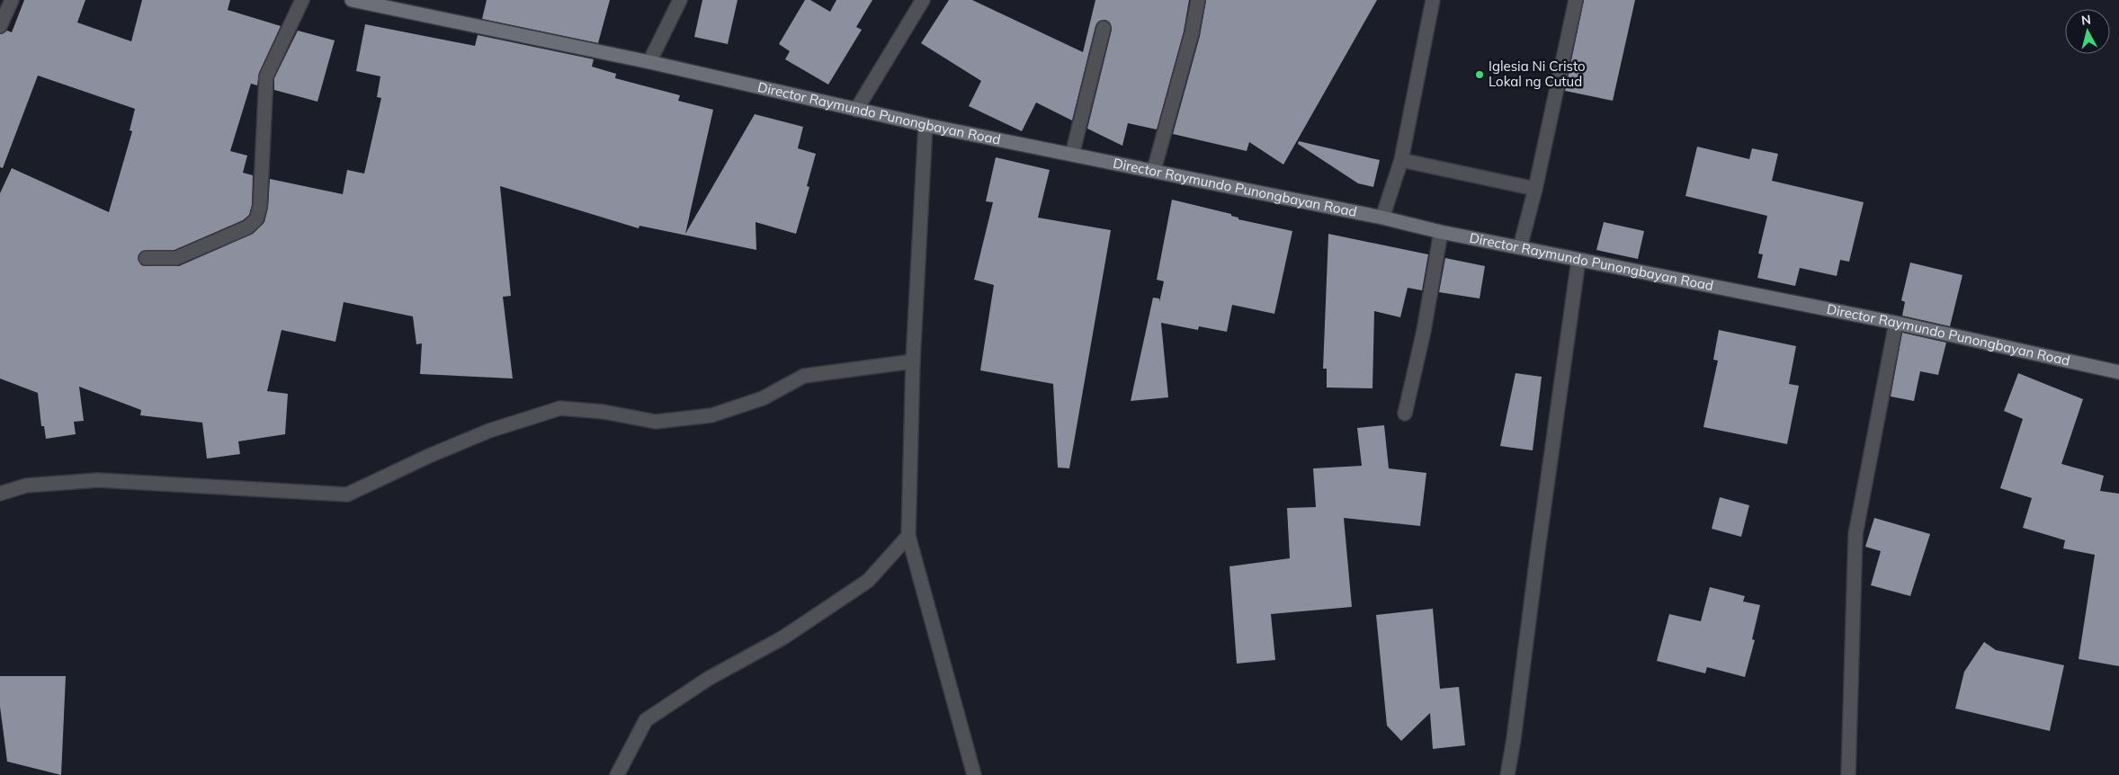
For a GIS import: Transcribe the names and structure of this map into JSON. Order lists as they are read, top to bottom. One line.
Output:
{"streets":{"street":["Director Raymundo Punongbayan Road"]},"places":["Iglesia Ni Cristo Lokal ng Cutud"],"north":"top"}
